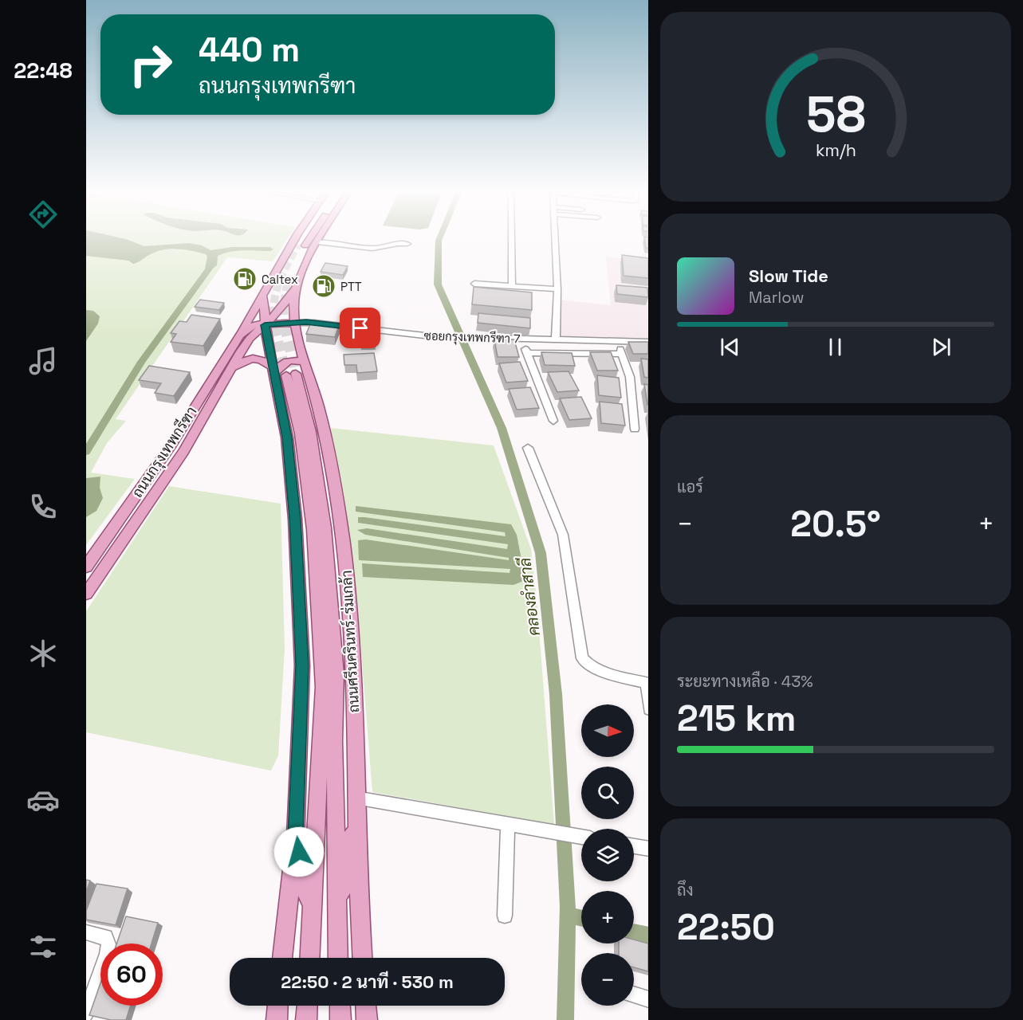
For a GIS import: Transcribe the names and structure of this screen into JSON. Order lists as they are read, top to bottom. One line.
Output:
{"streets":{"main road":["ถนนกรุงเทพกรีฑา","ถนนศรีนครินทร์-ร่มเกล้า"],"street":["ซอยกรุงเทพกรีฑา 7"]},"crossings":[["ซอยกรุงเทพกรีฑา 7","ถนนศรีนครินทร์-ร่มเกล้า"],["ถนนกรุงเทพกรีฑา","ถนนศรีนครินทร์-ร่มเกล้า"]],"water":["คลองลำสาลี"],"places":{"fuel station":["Caltex","PTT"]},"north":"right","page":{"tabs":"22:48","turn":["440 m","ถนนกรุงเทพกรีฑา"],"song":["Slow Tide","Marlow"],"tile":["แอร์",["ระยะทางเหลือ · 43%","215 km"],["ถึง","22:50"]],"heat":["−","20.5°","+"],"map_buttons":["+","−"],"limit":"60","trip":"22:50 · 2 นาที · 530 m","gauge":["58","km/h"]}}
